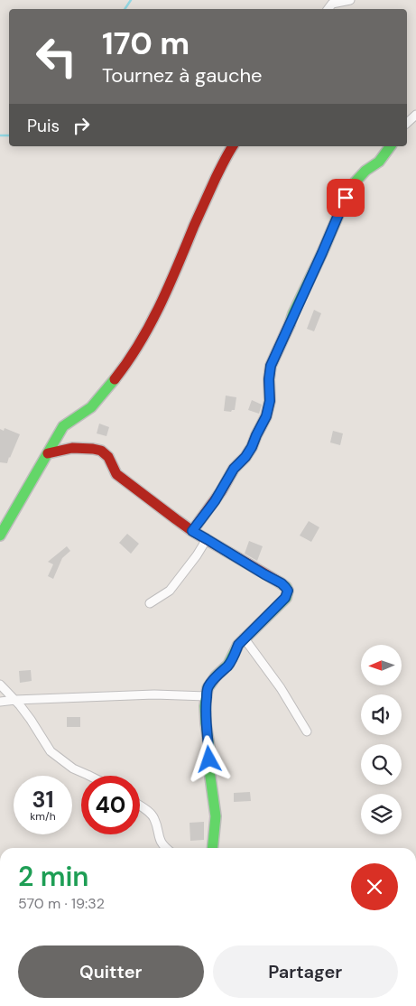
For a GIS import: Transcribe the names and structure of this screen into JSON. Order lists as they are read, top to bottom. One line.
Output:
{"north":"left","page":{"turn":["170 m","Tournez à gauche"],"then":"Puis","speed":"31 km/h","limit":"40","heading":["2 min","570 m · 19:32"],"buttons":["Quitter","Partager"]}}
